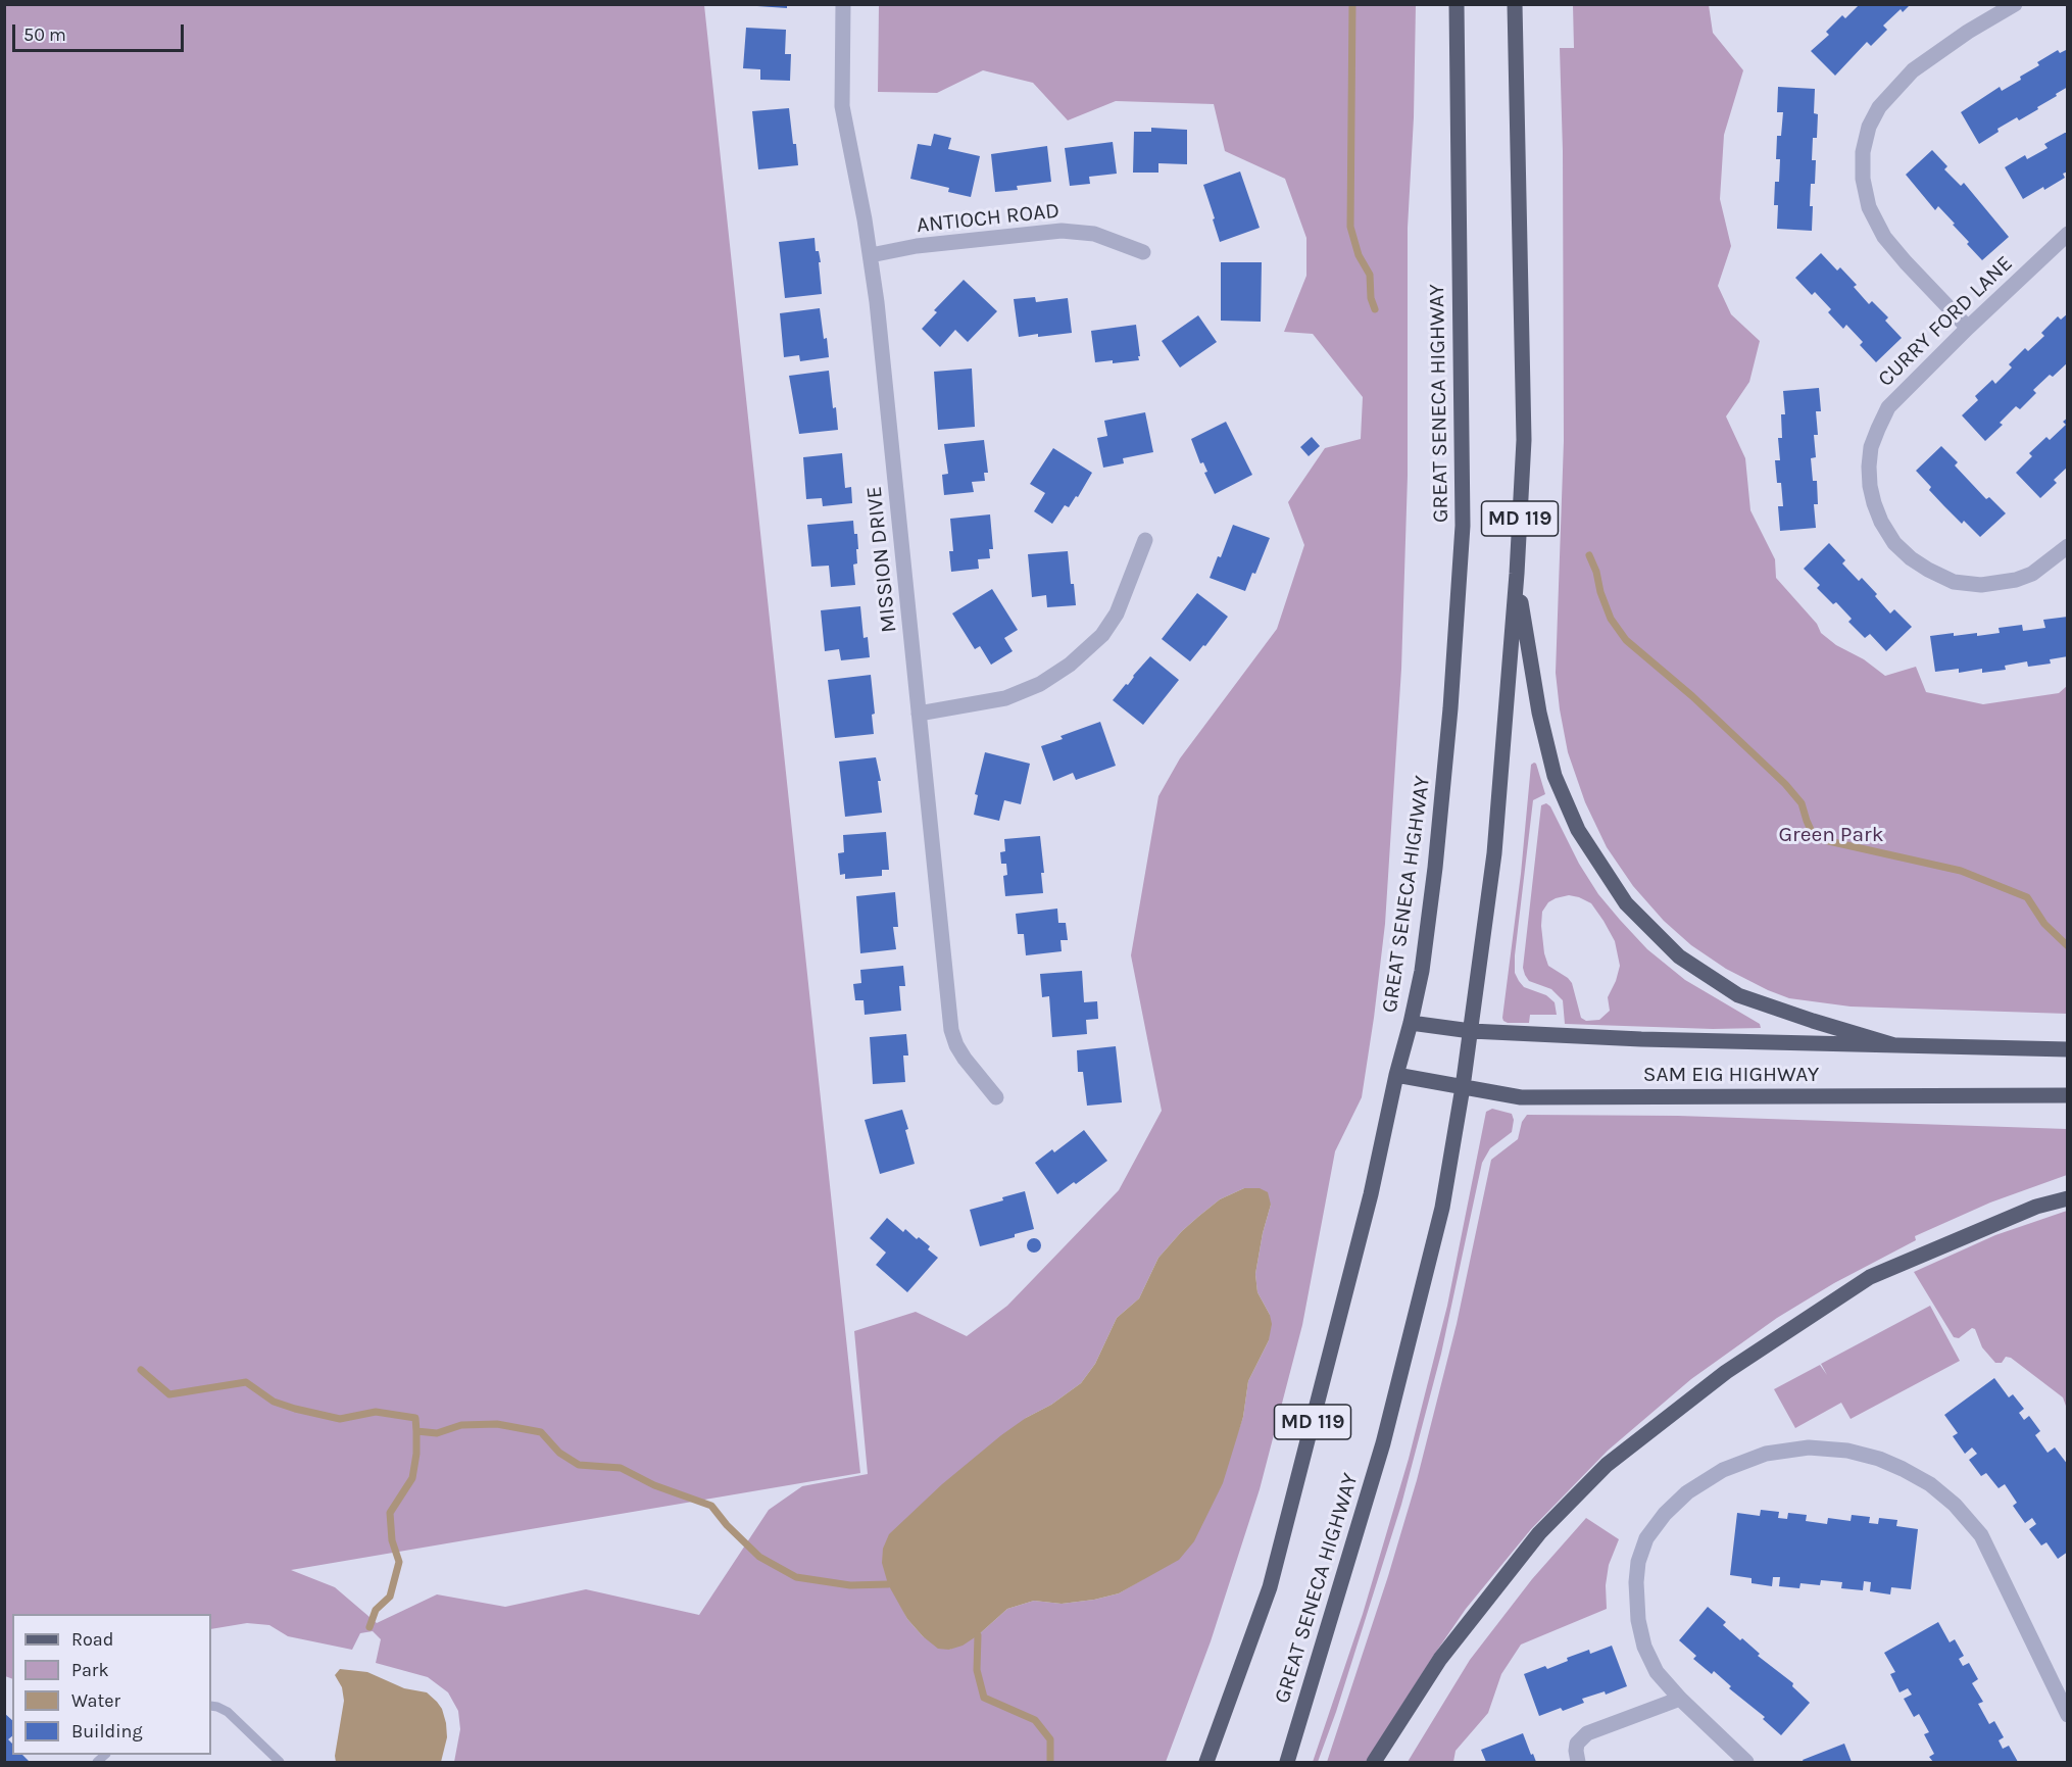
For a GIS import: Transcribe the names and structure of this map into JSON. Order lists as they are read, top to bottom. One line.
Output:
{"streets":{"main road":["GREAT SENECA HIGHWAY","MD 119","SAM EIG HIGHWAY"],"street":["ANTIOCH ROAD","CURRY FORD LANE","MISSION DRIVE"]},"crossings":[["ANTIOCH ROAD","MISSION DRIVE"],["GREAT SENECA HIGHWAY","SAM EIG HIGHWAY"]],"parks":["Green Park"],"legend":["Road","Park","Water","Building"],"scale_bar":"50 m"}
